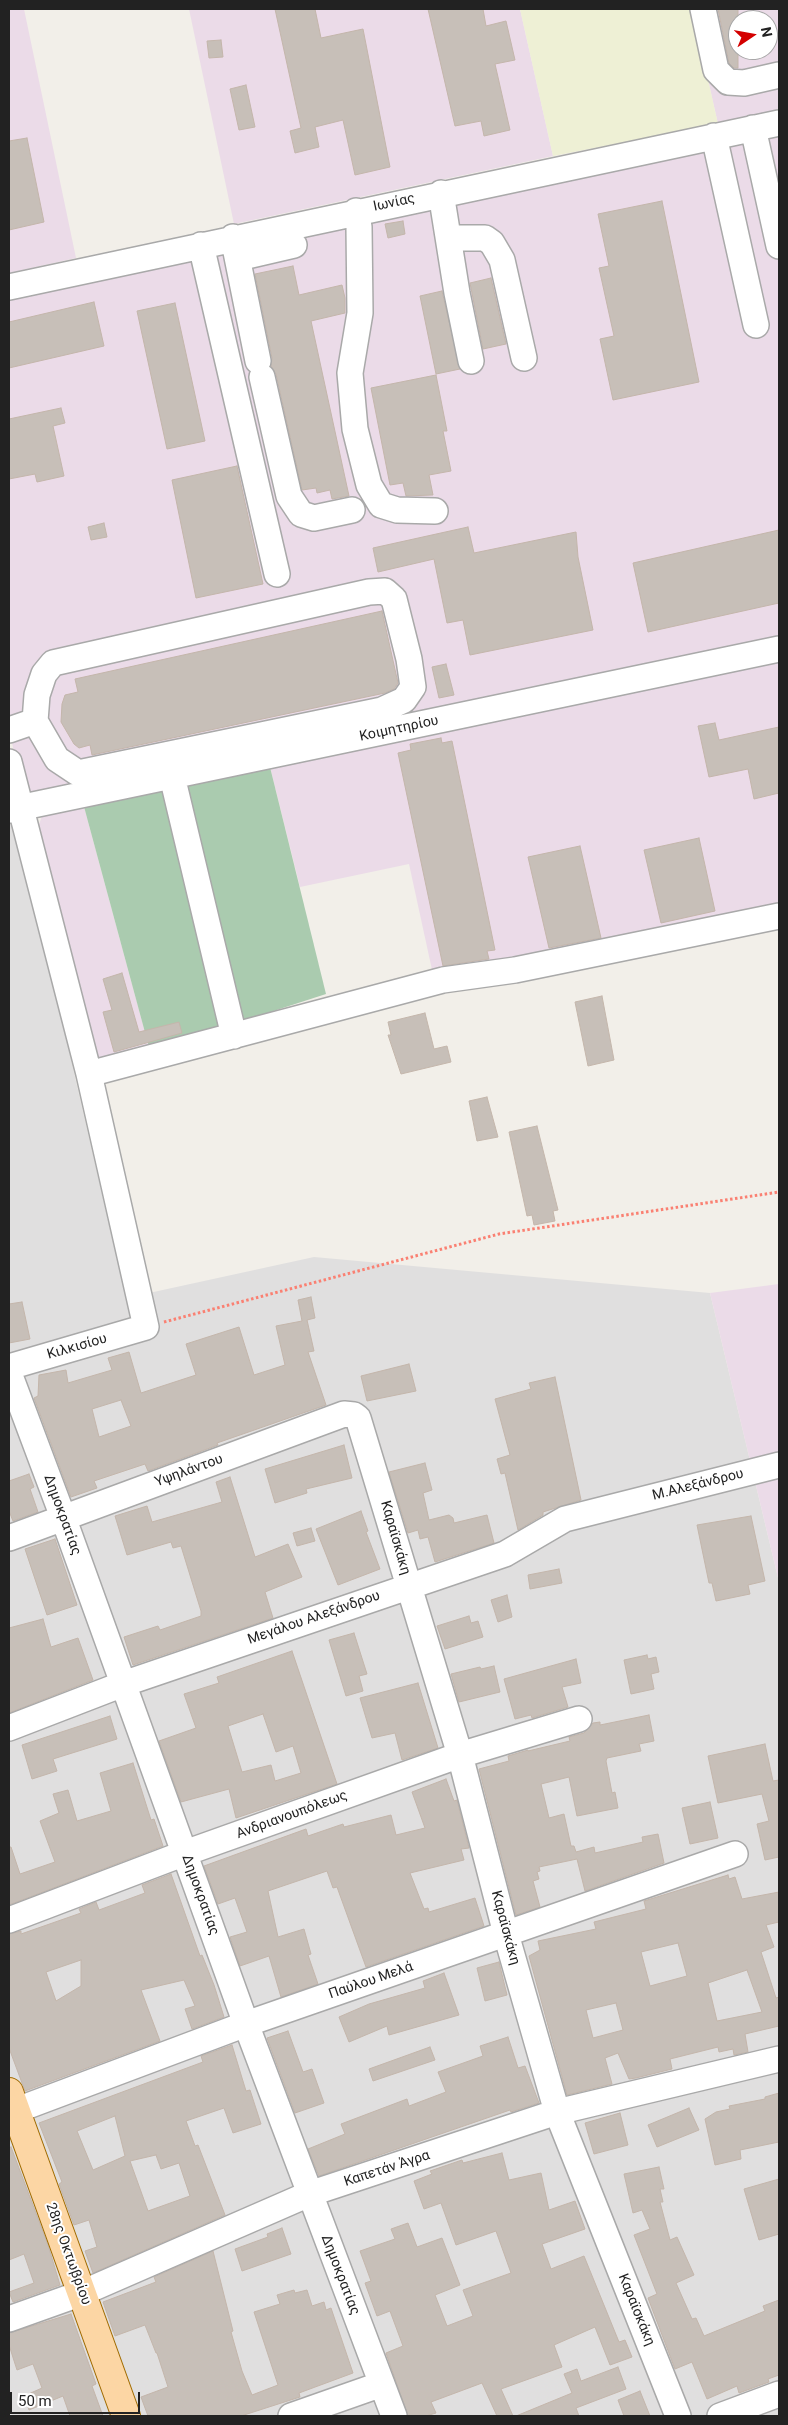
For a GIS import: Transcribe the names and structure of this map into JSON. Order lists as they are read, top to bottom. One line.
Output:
{"streets":{"main road":["28ης Οκτωβρίου"],"street":["Ιωνίας","Κοιμητηρίου","Κιλκισίου","Υψηλάντου","Μ.Αλεξάνδρου","Δημοκρατίας","Καραϊσκάκη","Μεγάλου Αλεξάνδρου","Ανδριανουπόλεως","Παύλου Μελά","Καπετάν Άγρα"]},"crossings":[["Υψηλάντου","Δημοκρατίας"],["Υψηλάντου","Καραϊσκάκη"],["Μ.Αλεξάνδρου","Μεγάλου Αλεξάνδρου"],["Δημοκρατίας","Μεγάλου Αλεξάνδρου"],["Δημοκρατίας","Ανδριανουπόλεως"],["Δημοκρατίας","Παύλου Μελά"],["Δημοκρατίας","Καπετάν Άγρα"],["Καραϊσκάκη","Μεγάλου Αλεξάνδρου"],["Καραϊσκάκη","Ανδριανουπόλεως"],["Καραϊσκάκη","Παύλου Μελά"],["Καραϊσκάκη","Καπετάν Άγρα"],["Παύλου Μελά","28ης Οκτωβρίου"],["Καπετάν Άγρα","28ης Οκτωβρίου"]],"scale_bar":"50 m","north":"right"}
